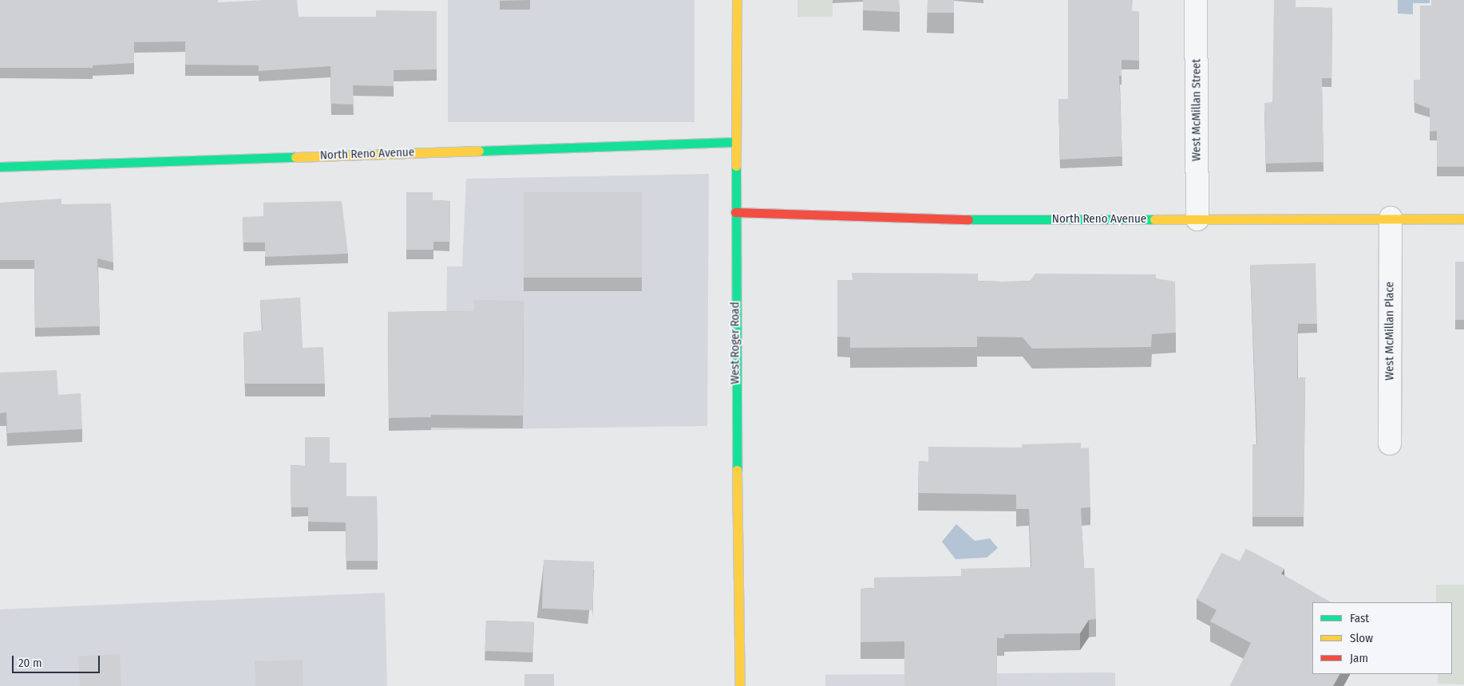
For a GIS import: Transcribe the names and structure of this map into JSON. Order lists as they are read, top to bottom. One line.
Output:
{"streets":{"street":["West McMillan Street","North Reno Avenue","West McMillan Place","West Roger Road"]},"crossings":[["West McMillan Street","North Reno Avenue"],["North Reno Avenue","West McMillan Place"],["North Reno Avenue","West Roger Road"]],"legend":["Fast","Slow","Jam"],"scale_bar":"20 m"}
